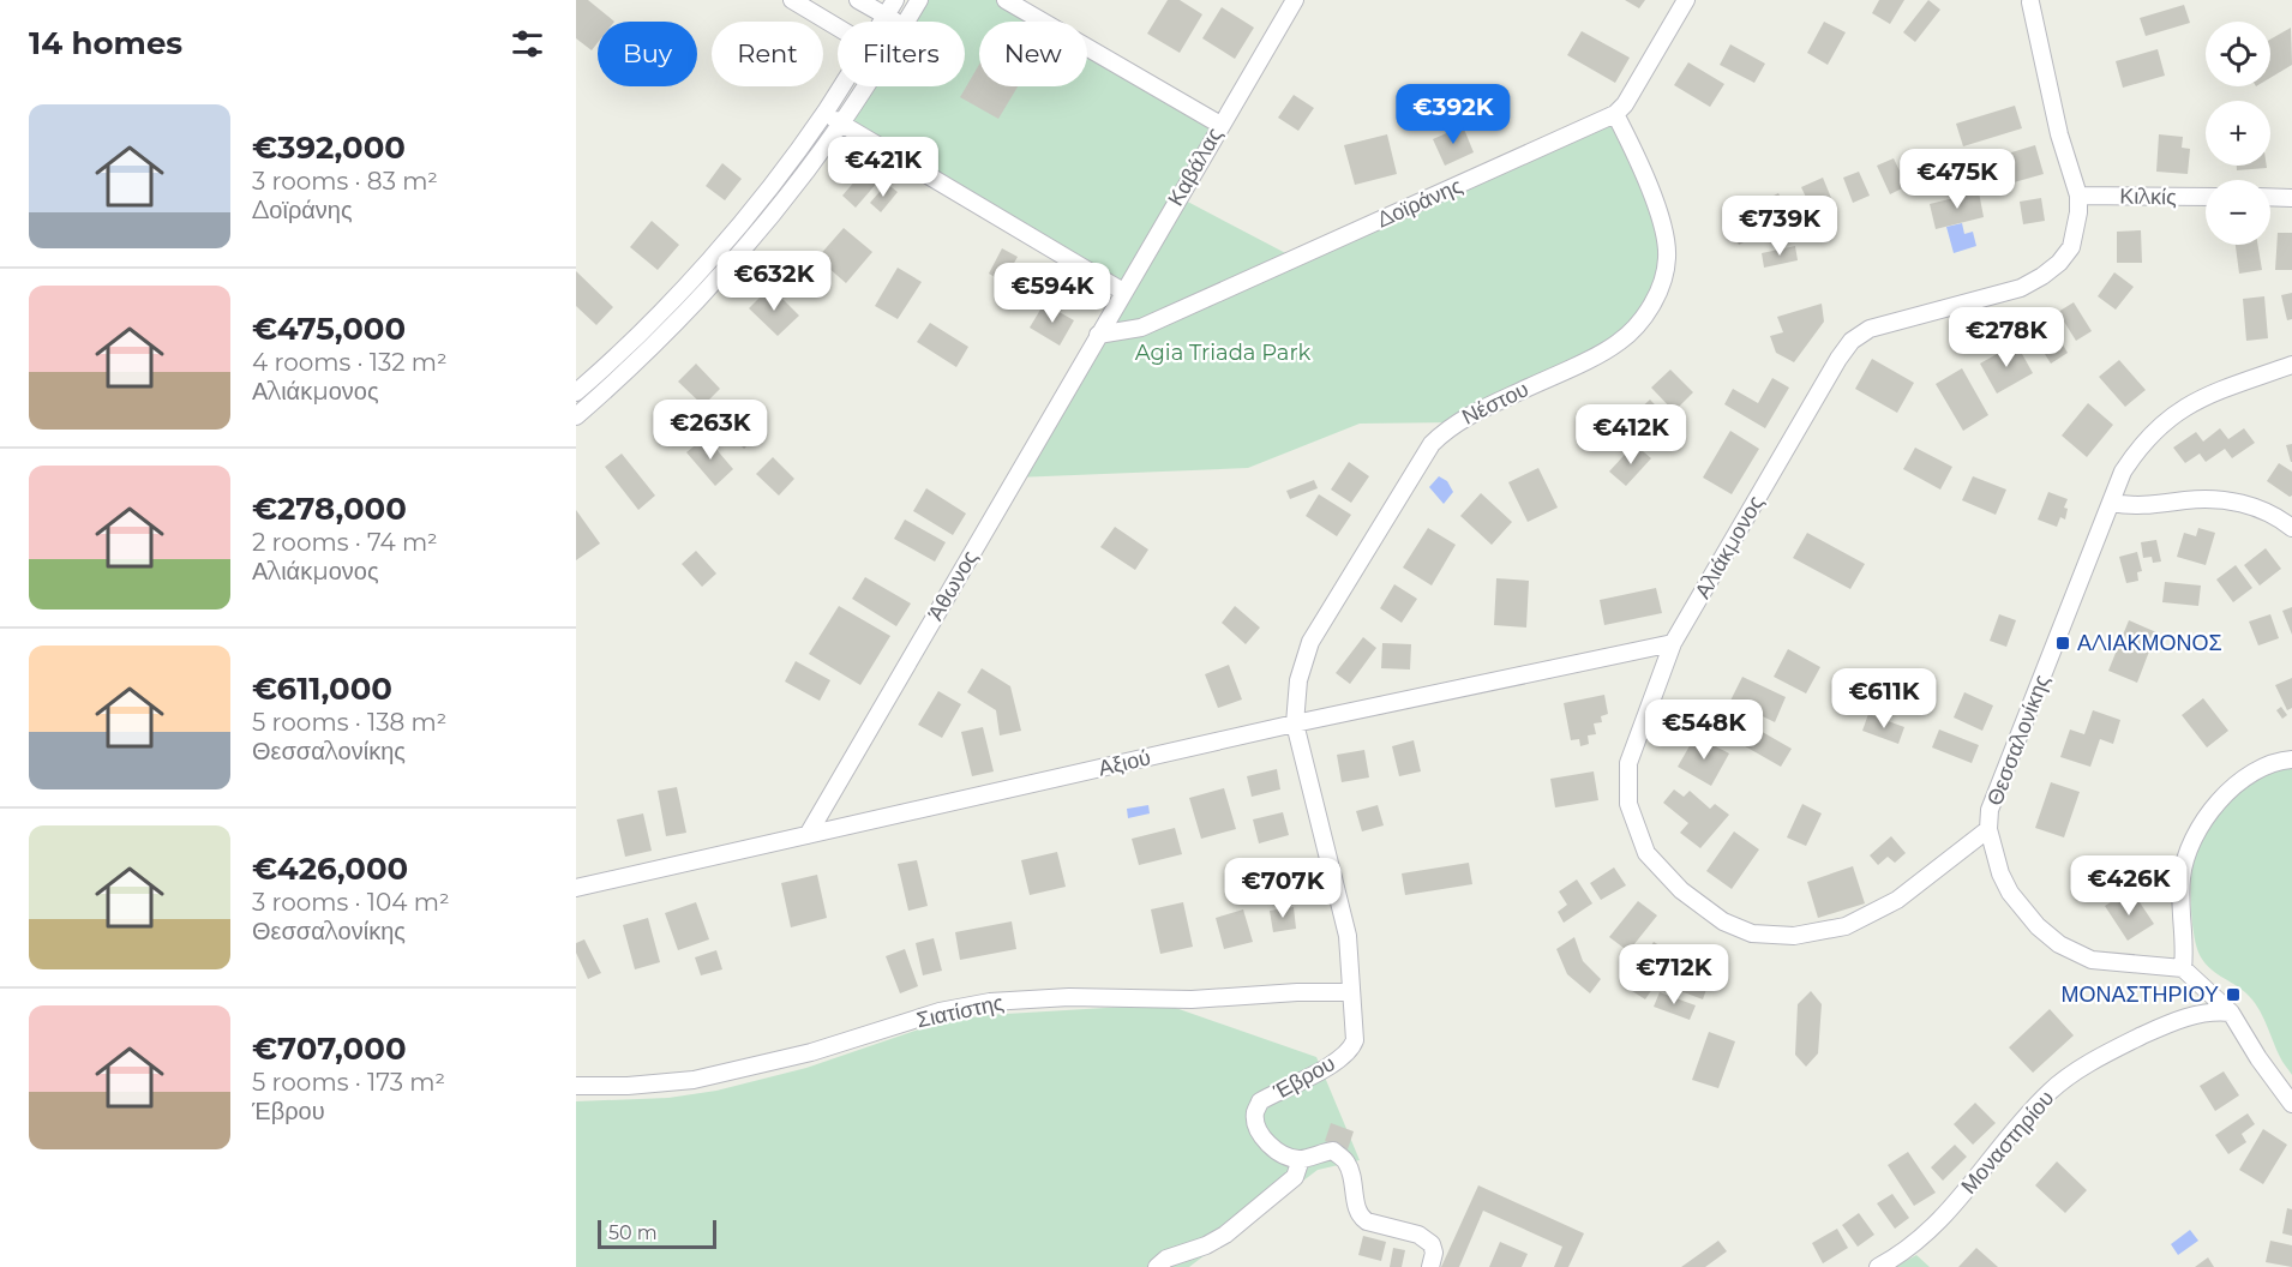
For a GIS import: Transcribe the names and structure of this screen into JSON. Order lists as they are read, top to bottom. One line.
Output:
{"streets":{"street":["Καβάλας","Κιλκίς","Δοϊράνης","Νέστου","Αλιάκμονος","Άθωνος","Θεσσαλονίκης","Αξιού","Σιατίστης","Έβρου","Μοναστηρίου"]},"crossings":[["Καβάλας","Δοϊράνης"],["Καβάλας","Άθωνος"],["Κιλκίς","Αλιάκμονος"],["Δοϊράνης","Νέστου"],["Δοϊράνης","Άθωνος"],["Νέστου","Αξιού"],["Νέστου","Έβρου"],["Αλιάκμονος","Θεσσαλονίκης"],["Αλιάκμονος","Αξιού"],["Άθωνος","Αξιού"],["Αξιού","Έβρου"],["Σιατίστης","Έβρου"]],"parks":["Agia Triada Park"],"places":{"transit":["ΑΛΙΑΚΜΟΝΟΣ","ΜΟΝΑΣΤΗΡΙΟΥ"]},"scale_bar":"50 m","page":{"heading":"14 homes","map_buttons":["+","−"],"chip":["Buy","Rent","Filters","New"],"price":["€392K","€421K","€475K","€739K","€632K","€594K","€278K","€263K","€412K","€611K","€548K","€426K","€707K","€712K"],"list":[{"name":"€392,000","note":"3 rooms · 83 m² · Δοϊράνης"},{"name":"€475,000","note":"4 rooms · 132 m² · Αλιάκμονος"},{"name":"€278,000","note":"2 rooms · 74 m² · Αλιάκμονος"},{"name":"€611,000","note":"5 rooms · 138 m² · Θεσσαλονίκης"},{"name":"€426,000","note":"3 rooms · 104 m² · Θεσσαλονίκης"},{"name":"€707,000","note":"5 rooms · 173 m² · Έβρου"}],"scale":"50 m"}}
